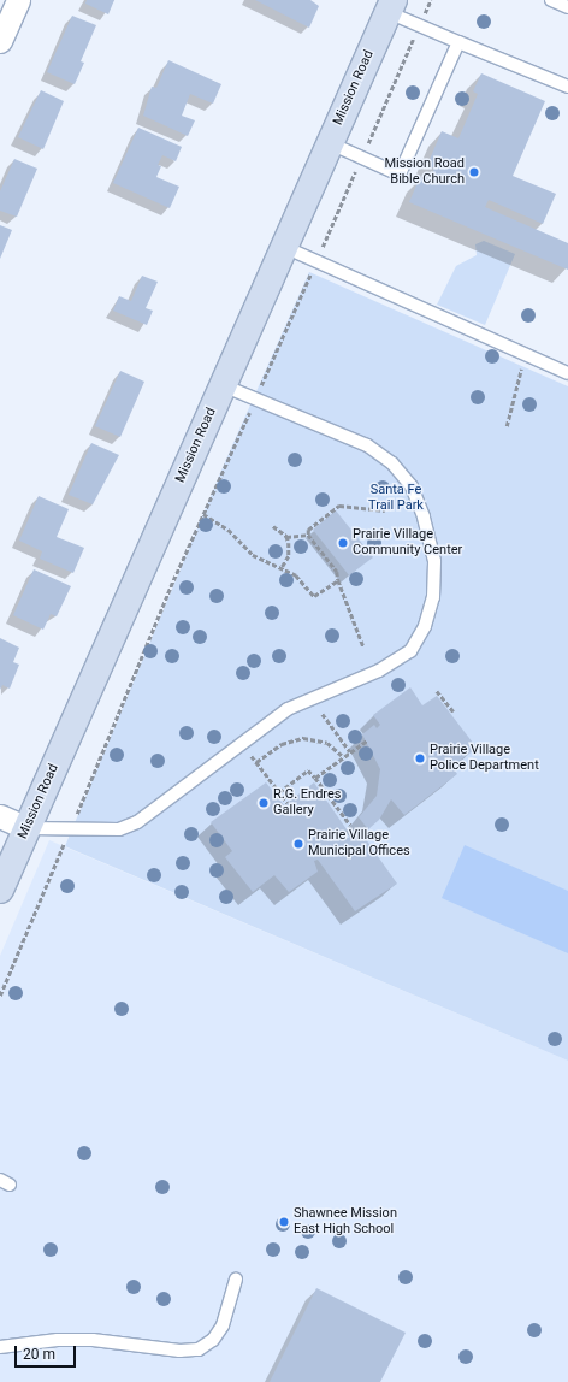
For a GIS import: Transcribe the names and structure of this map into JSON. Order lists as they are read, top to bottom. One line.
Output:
{"streets":{"main road":["Mission Road"]},"parks":["Santa Fe Trail Park"],"places":["Mission Road Bible Church","Prairie Village Community Center","Prairie Village Police Department","R.G. Endres Gallery","Prairie Village Municipal Offices","Shawnee Mission East High School"],"scale_bar":"20 m"}
